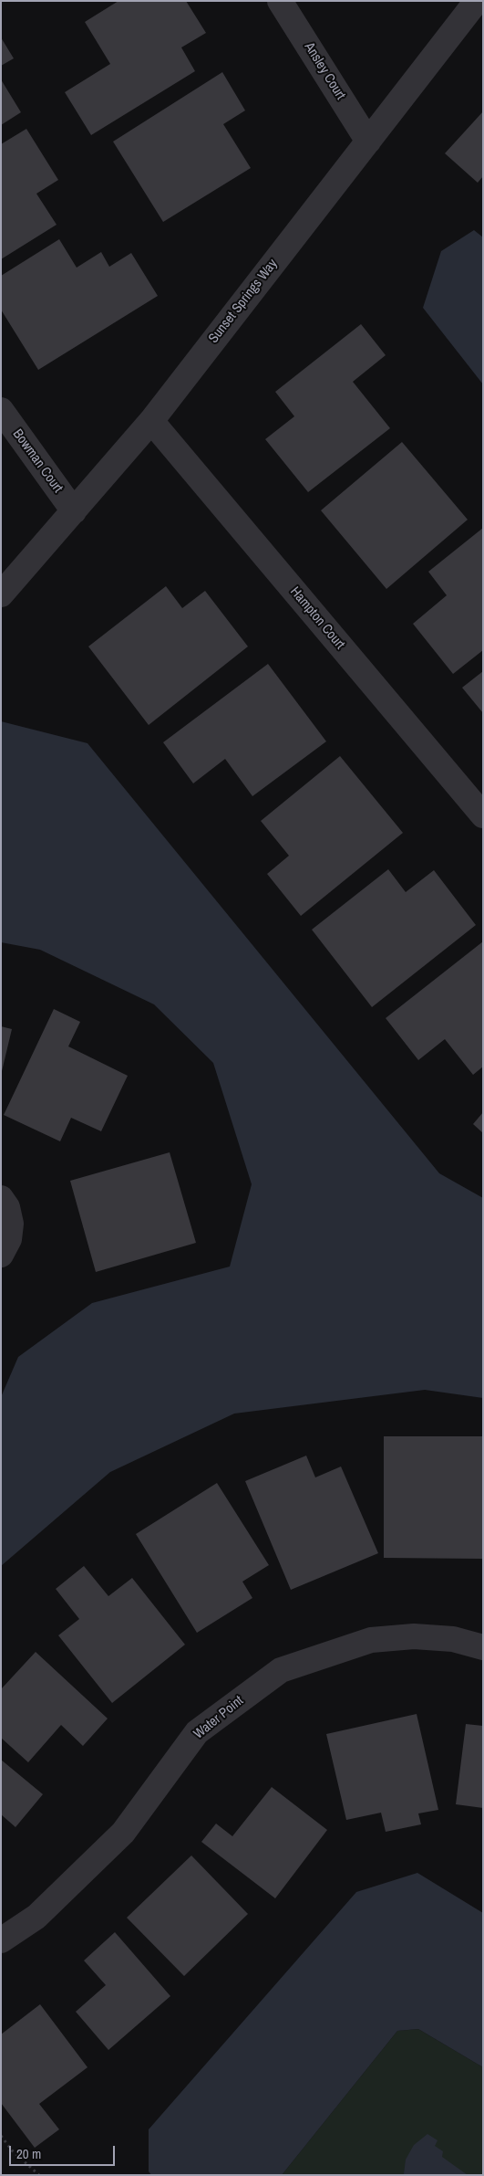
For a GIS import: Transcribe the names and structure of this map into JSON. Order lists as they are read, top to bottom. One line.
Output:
{"streets":{"street":["Ansley Court","Sunset Springs Way","Bowman Court","Hampton Court","Water Point"]},"crossings":[["Ansley Court","Sunset Springs Way"],["Sunset Springs Way","Bowman Court"],["Sunset Springs Way","Hampton Court"]],"scale_bar":"20 m"}
